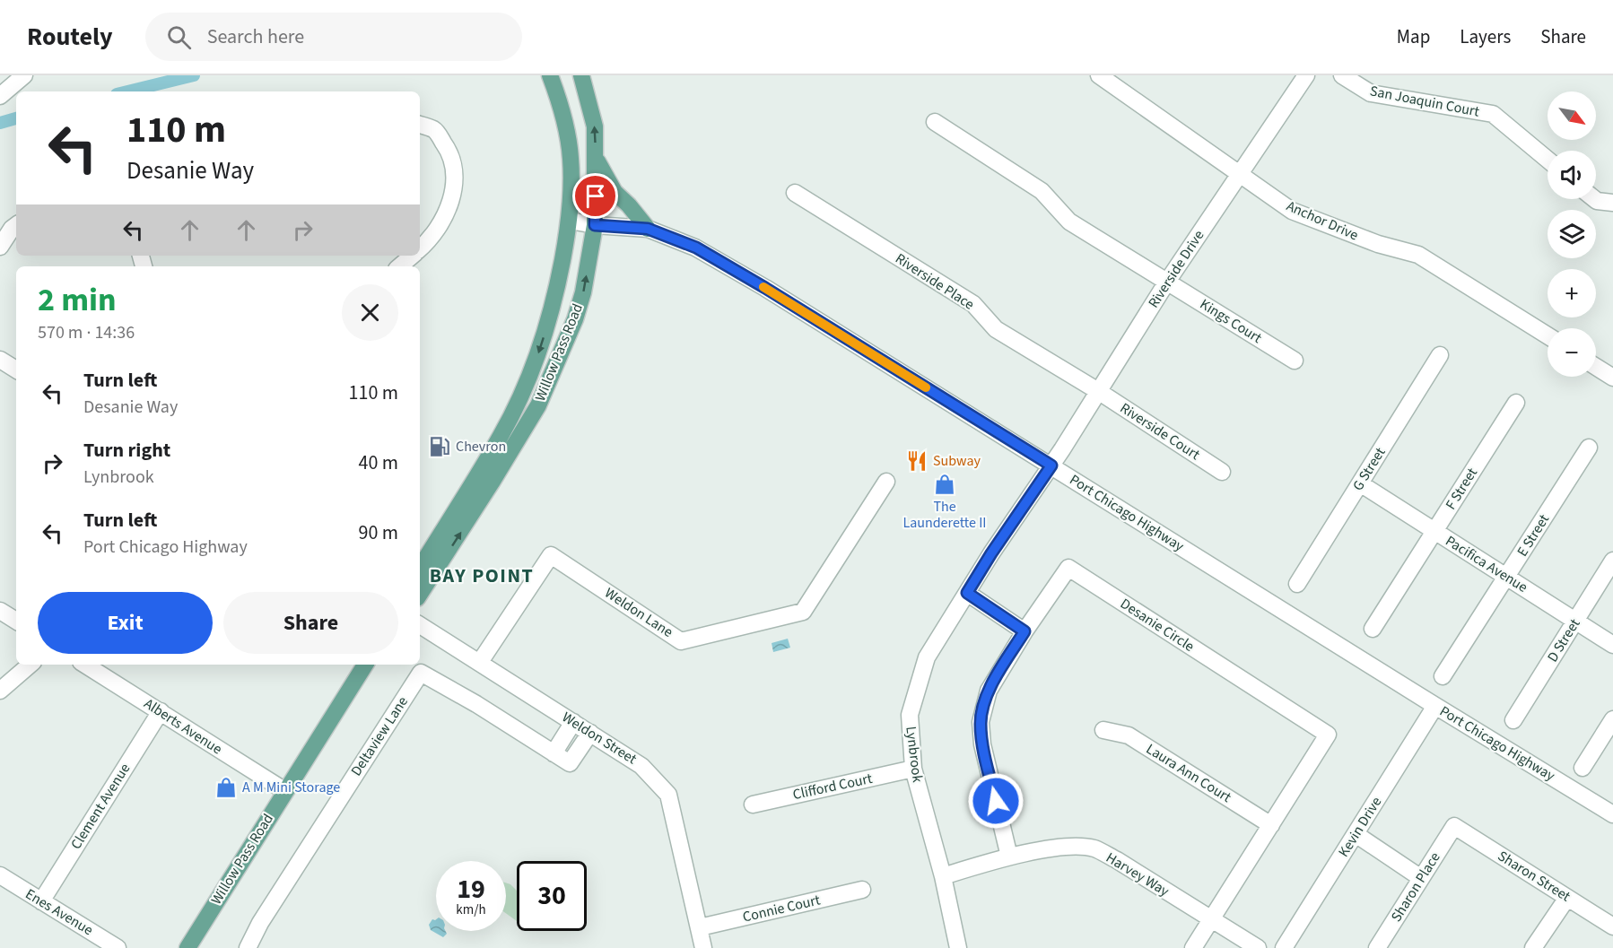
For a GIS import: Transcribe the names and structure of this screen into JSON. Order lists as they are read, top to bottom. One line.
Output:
{"streets":{"main road":["Willow Pass Road"],"street":["San Joaquin Court","Anchor Drive","Riverside Drive","Riverside Place","Kings Court","Riverside Court","G Street","F Street","Port Chicago Highway","E Street","Pacifica Avenue","Weldon Lane","Desanie Circle","D Street","Alberts Avenue","Deltaview Lane","Weldon Street","Lynbrook","Laura Ann Court","Clifford Court","Clement Avenue","Kevin Drive","Harvey Way","Sharon Street","Sharon Place","Connie Court","Enes Avenue"]},"crossings":[["Anchor Drive","Riverside Drive"],["Riverside Drive","Riverside Place"],["Riverside Drive","Kings Court"],["Riverside Drive","Riverside Court"],["Riverside Drive","Port Chicago Highway"],["Riverside Drive","Lynbrook"],["Riverside Place","Riverside Court"],["Willow Pass Road","Port Chicago Highway"],["Willow Pass Road","Alberts Avenue"],["G Street","Pacifica Avenue"],["F Street","Pacifica Avenue"],["Port Chicago Highway","Lynbrook"],["Port Chicago Highway","Kevin Drive"],["E Street","Pacifica Avenue"],["Pacifica Avenue","D Street"],["Weldon Lane","Weldon Street"],["Desanie Circle","Laura Ann Court"],["Desanie Circle","Harvey Way"],["Alberts Avenue","Clement Avenue"],["Deltaview Lane","Weldon Street"],["Weldon Street","Connie Court"],["Lynbrook","Clifford Court"],["Lynbrook","Harvey Way"],["Clement Avenue","Enes Avenue"],["Sharon Street","Sharon Place"]],"districts":["BAY POINT"],"places":{"fuel station":["Chevron"],"restaurant":["Subway"],"shop":["The Launderette II","A M Mini Storage"]},"north":"bottom right","page":{"header":"Routely","search":"Search here","nav":["Map","Layers","Share"],"map_buttons":["+","−"],"turn":["110 m","Desanie Way"],"heading":["2 min","570 m · 14:36"],"list":[{"name":"Turn left","note":"Desanie Way","value":"110 m"},{"name":"Turn right","note":"Lynbrook","value":"40 m"},{"name":"Turn left","note":"Port Chicago Highway","value":"90 m"}],"buttons":["Exit","Share"],"speed":"19 km/h","limit":"30"}}
